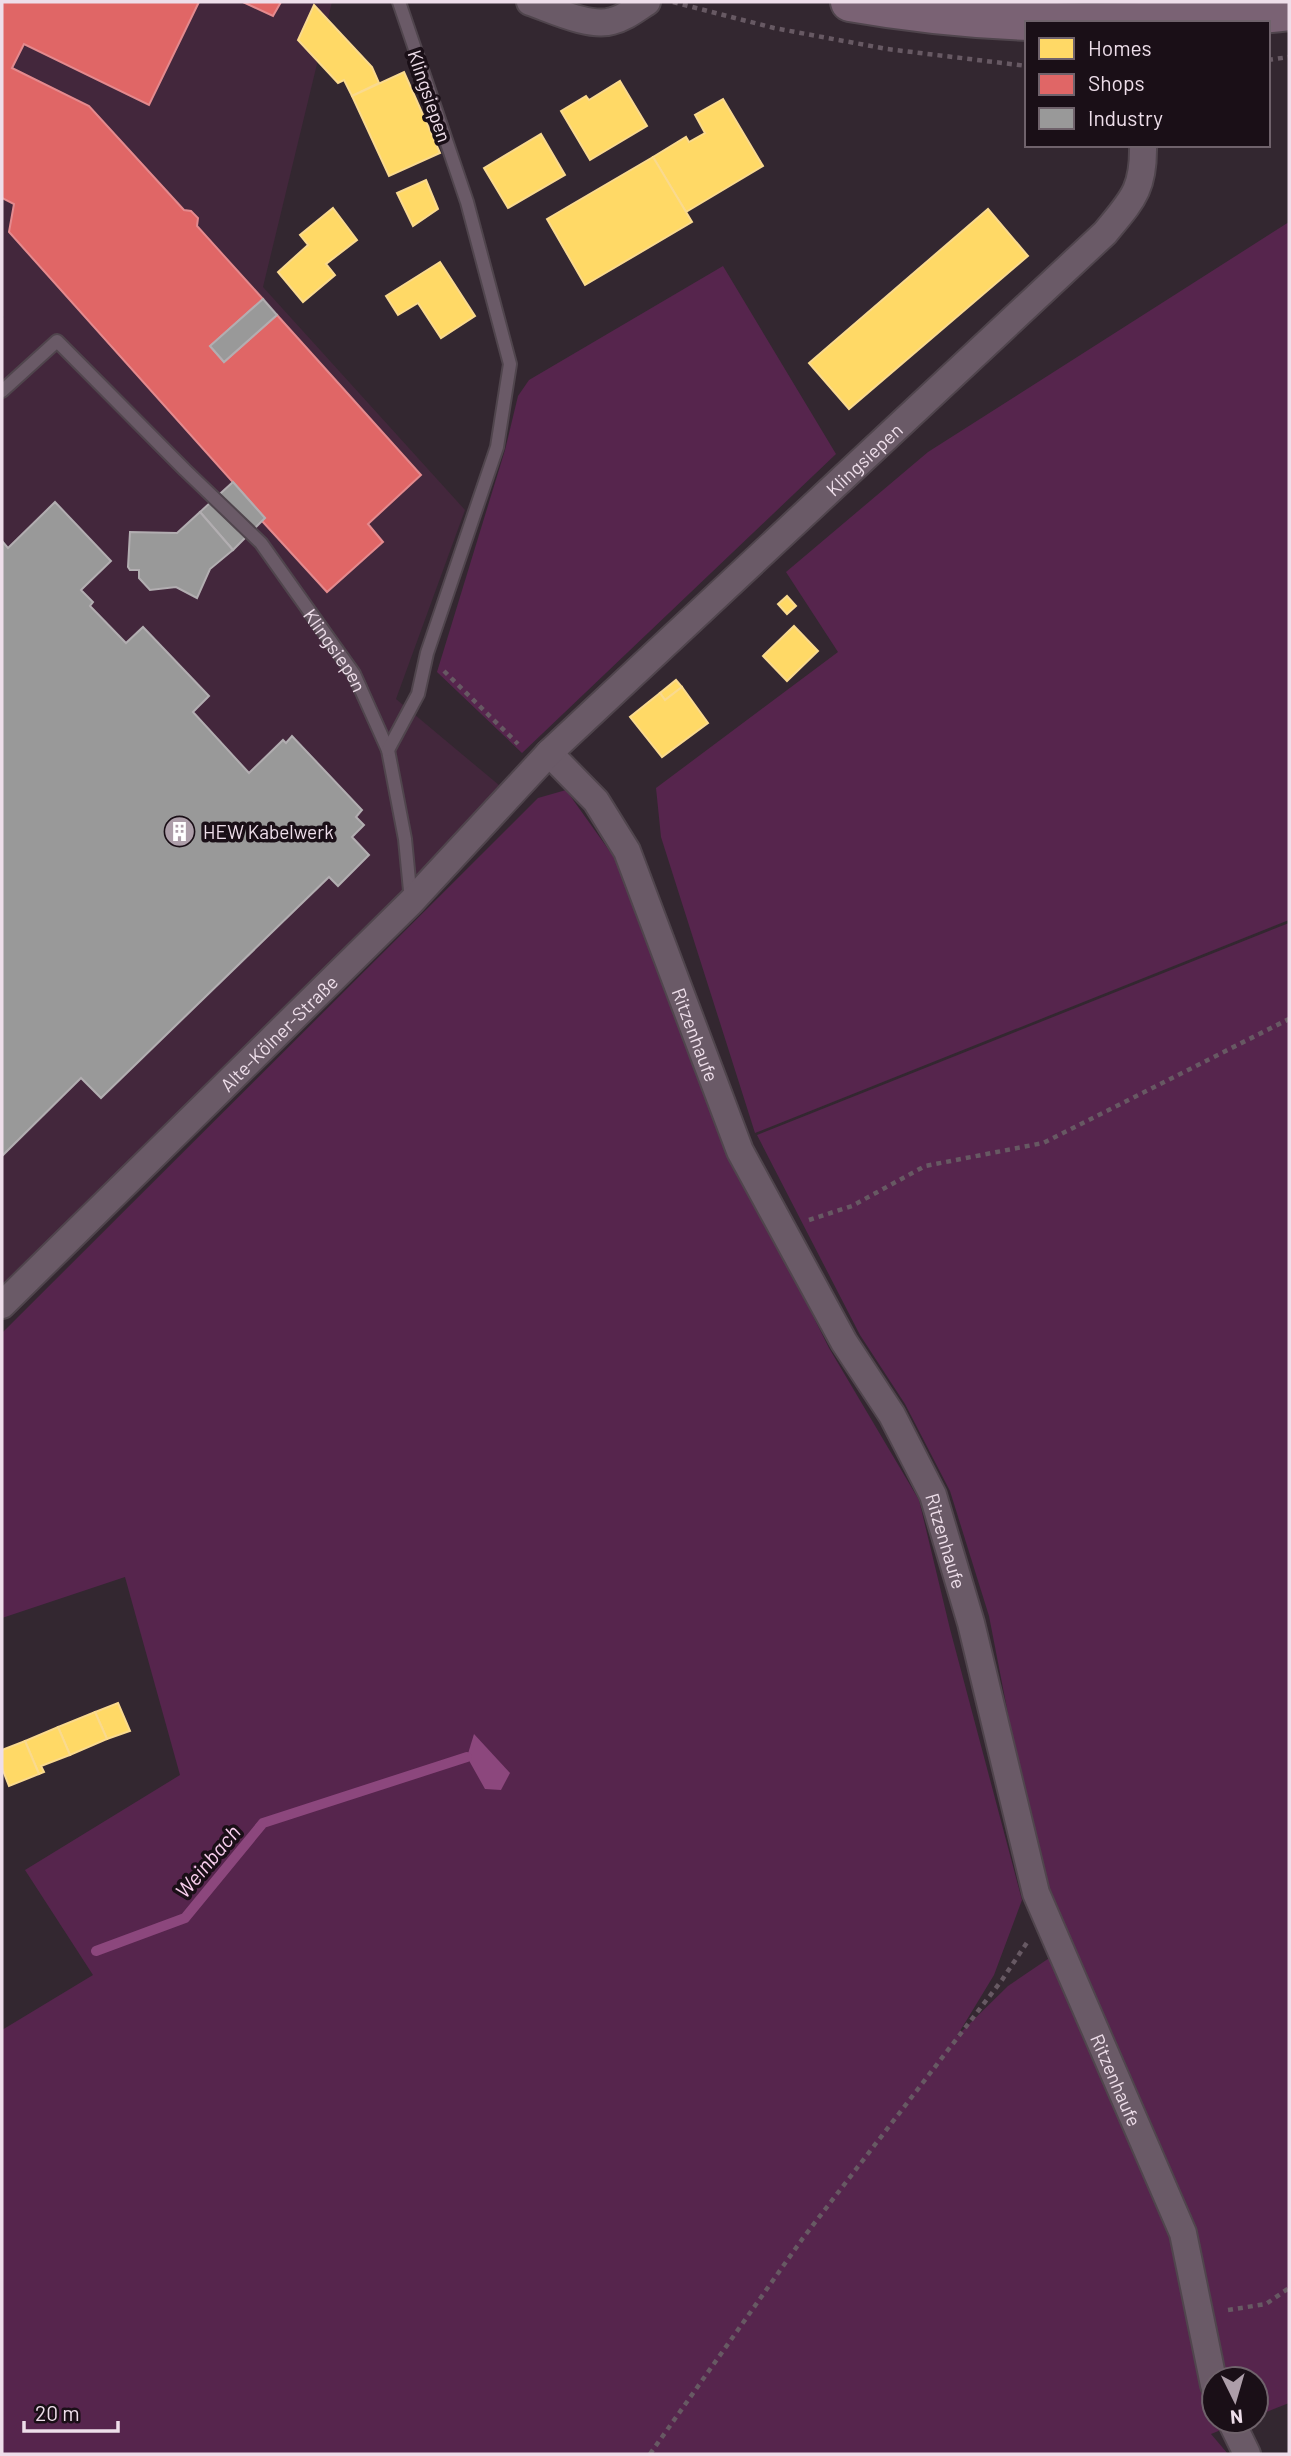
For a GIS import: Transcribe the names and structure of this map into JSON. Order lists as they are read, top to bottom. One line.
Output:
{"streets":{"street":["Klingsiepen","Alte-Kölner-Straße","Ritzenhaufe"]},"crossings":[["Klingsiepen","Alte-Kölner-Straße"],["Klingsiepen","Ritzenhaufe"],["Alte-Kölner-Straße","Ritzenhaufe"]],"water":["Weinbach"],"places":{"building":["HEW Kabelwerk"]},"legend":["Homes","Shops","Industry"],"scale_bar":"20 m","north":"bottom"}
